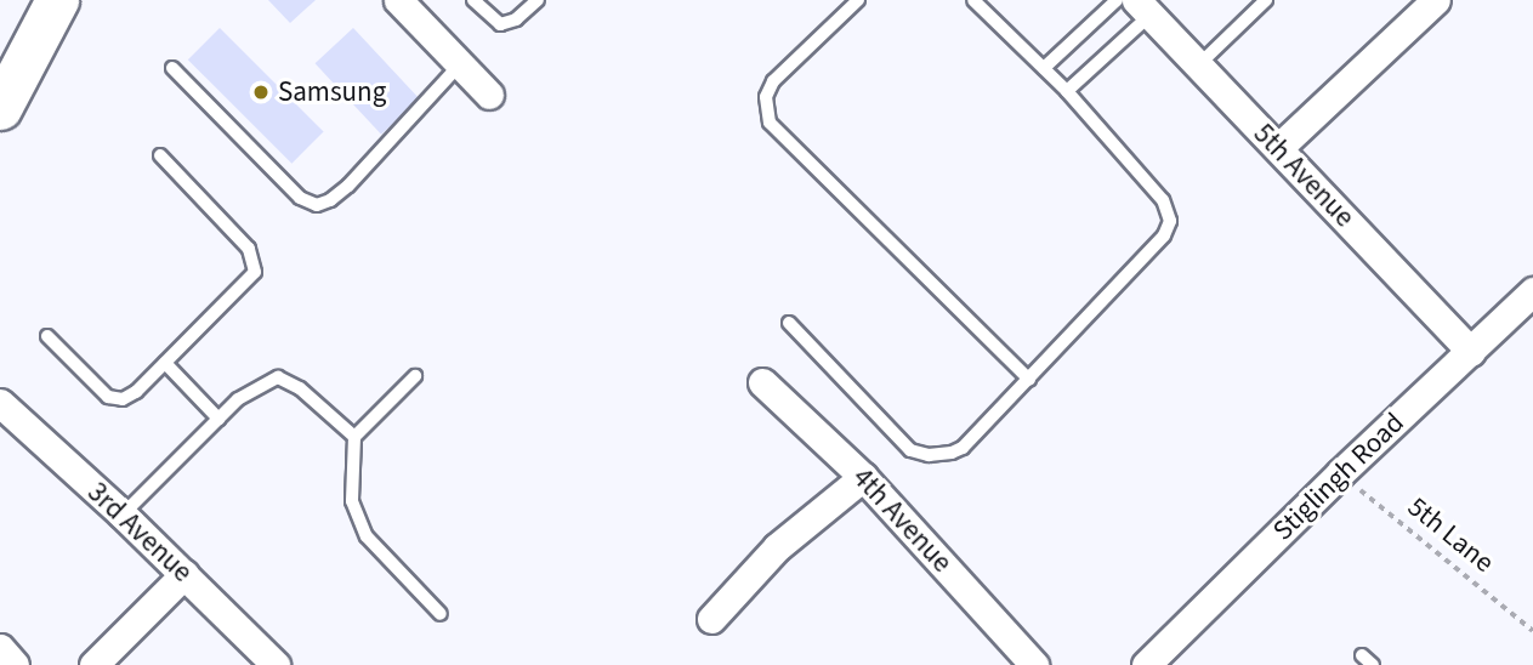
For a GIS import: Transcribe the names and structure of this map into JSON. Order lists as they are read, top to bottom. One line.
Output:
{"streets":{"street":["5th Avenue","Stiglingh Road","4th Avenue","3rd Avenue"],"path":["5th Lane"]},"crossings":[["5th Avenue","Stiglingh Road"],["Stiglingh Road","5th Lane"]],"places":["Samsung"]}
